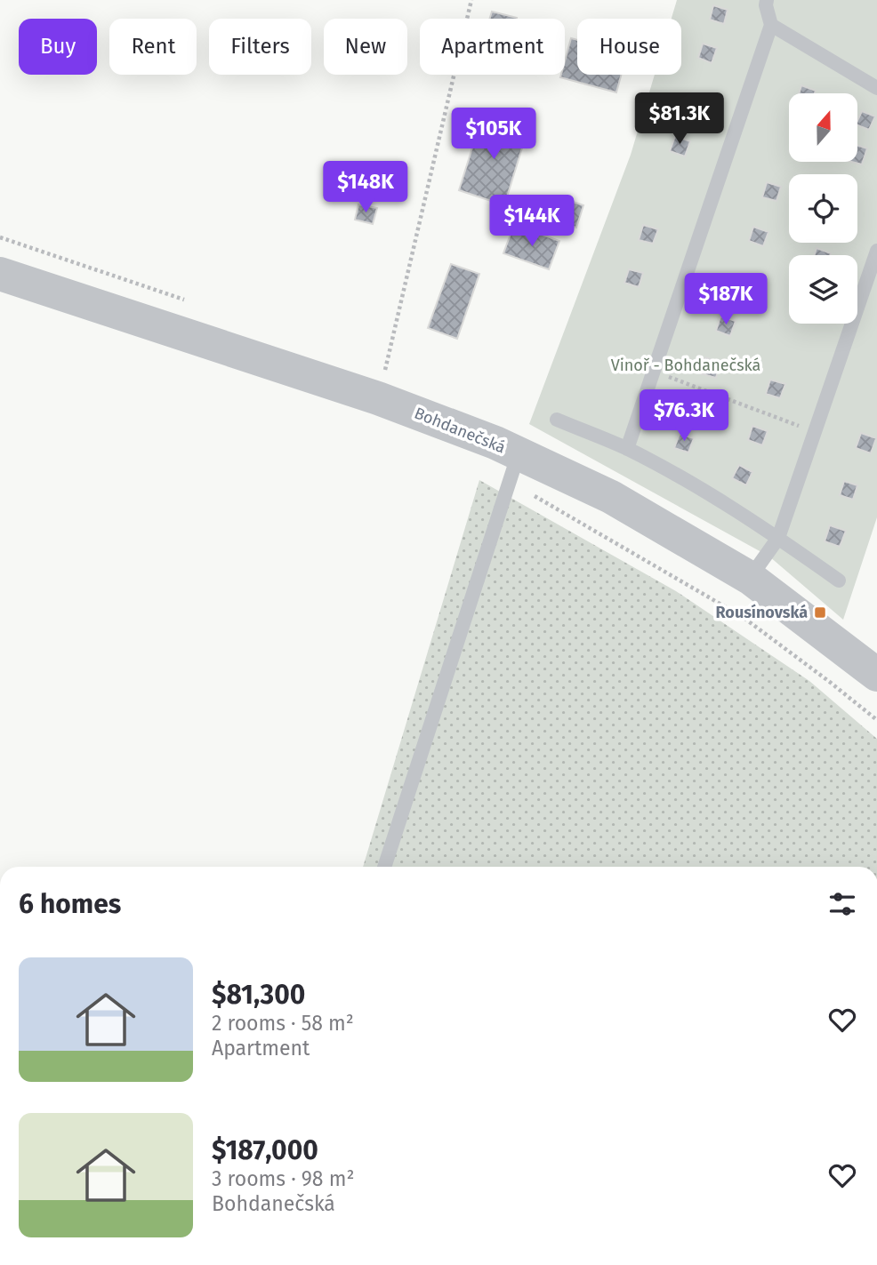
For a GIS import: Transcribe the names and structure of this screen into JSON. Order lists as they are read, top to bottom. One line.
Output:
{"streets":{"street":["Bohdanečská"]},"parks":["Vinoř - Bohdanečská"],"places":{"transit":["Rousínovská"]},"north":"top","page":{"chip":["Buy","Rent","Filters","New","Apartment","House"],"price":["$81.3K","$105K","$148K","$144K","$187K","$76.3K"],"heading":"6 homes","list":[{"name":"$81,300","note":"2 rooms · 58 m² · Apartment"},{"name":"$187,000","note":"3 rooms · 98 m² · Bohdanečská"}]}}
